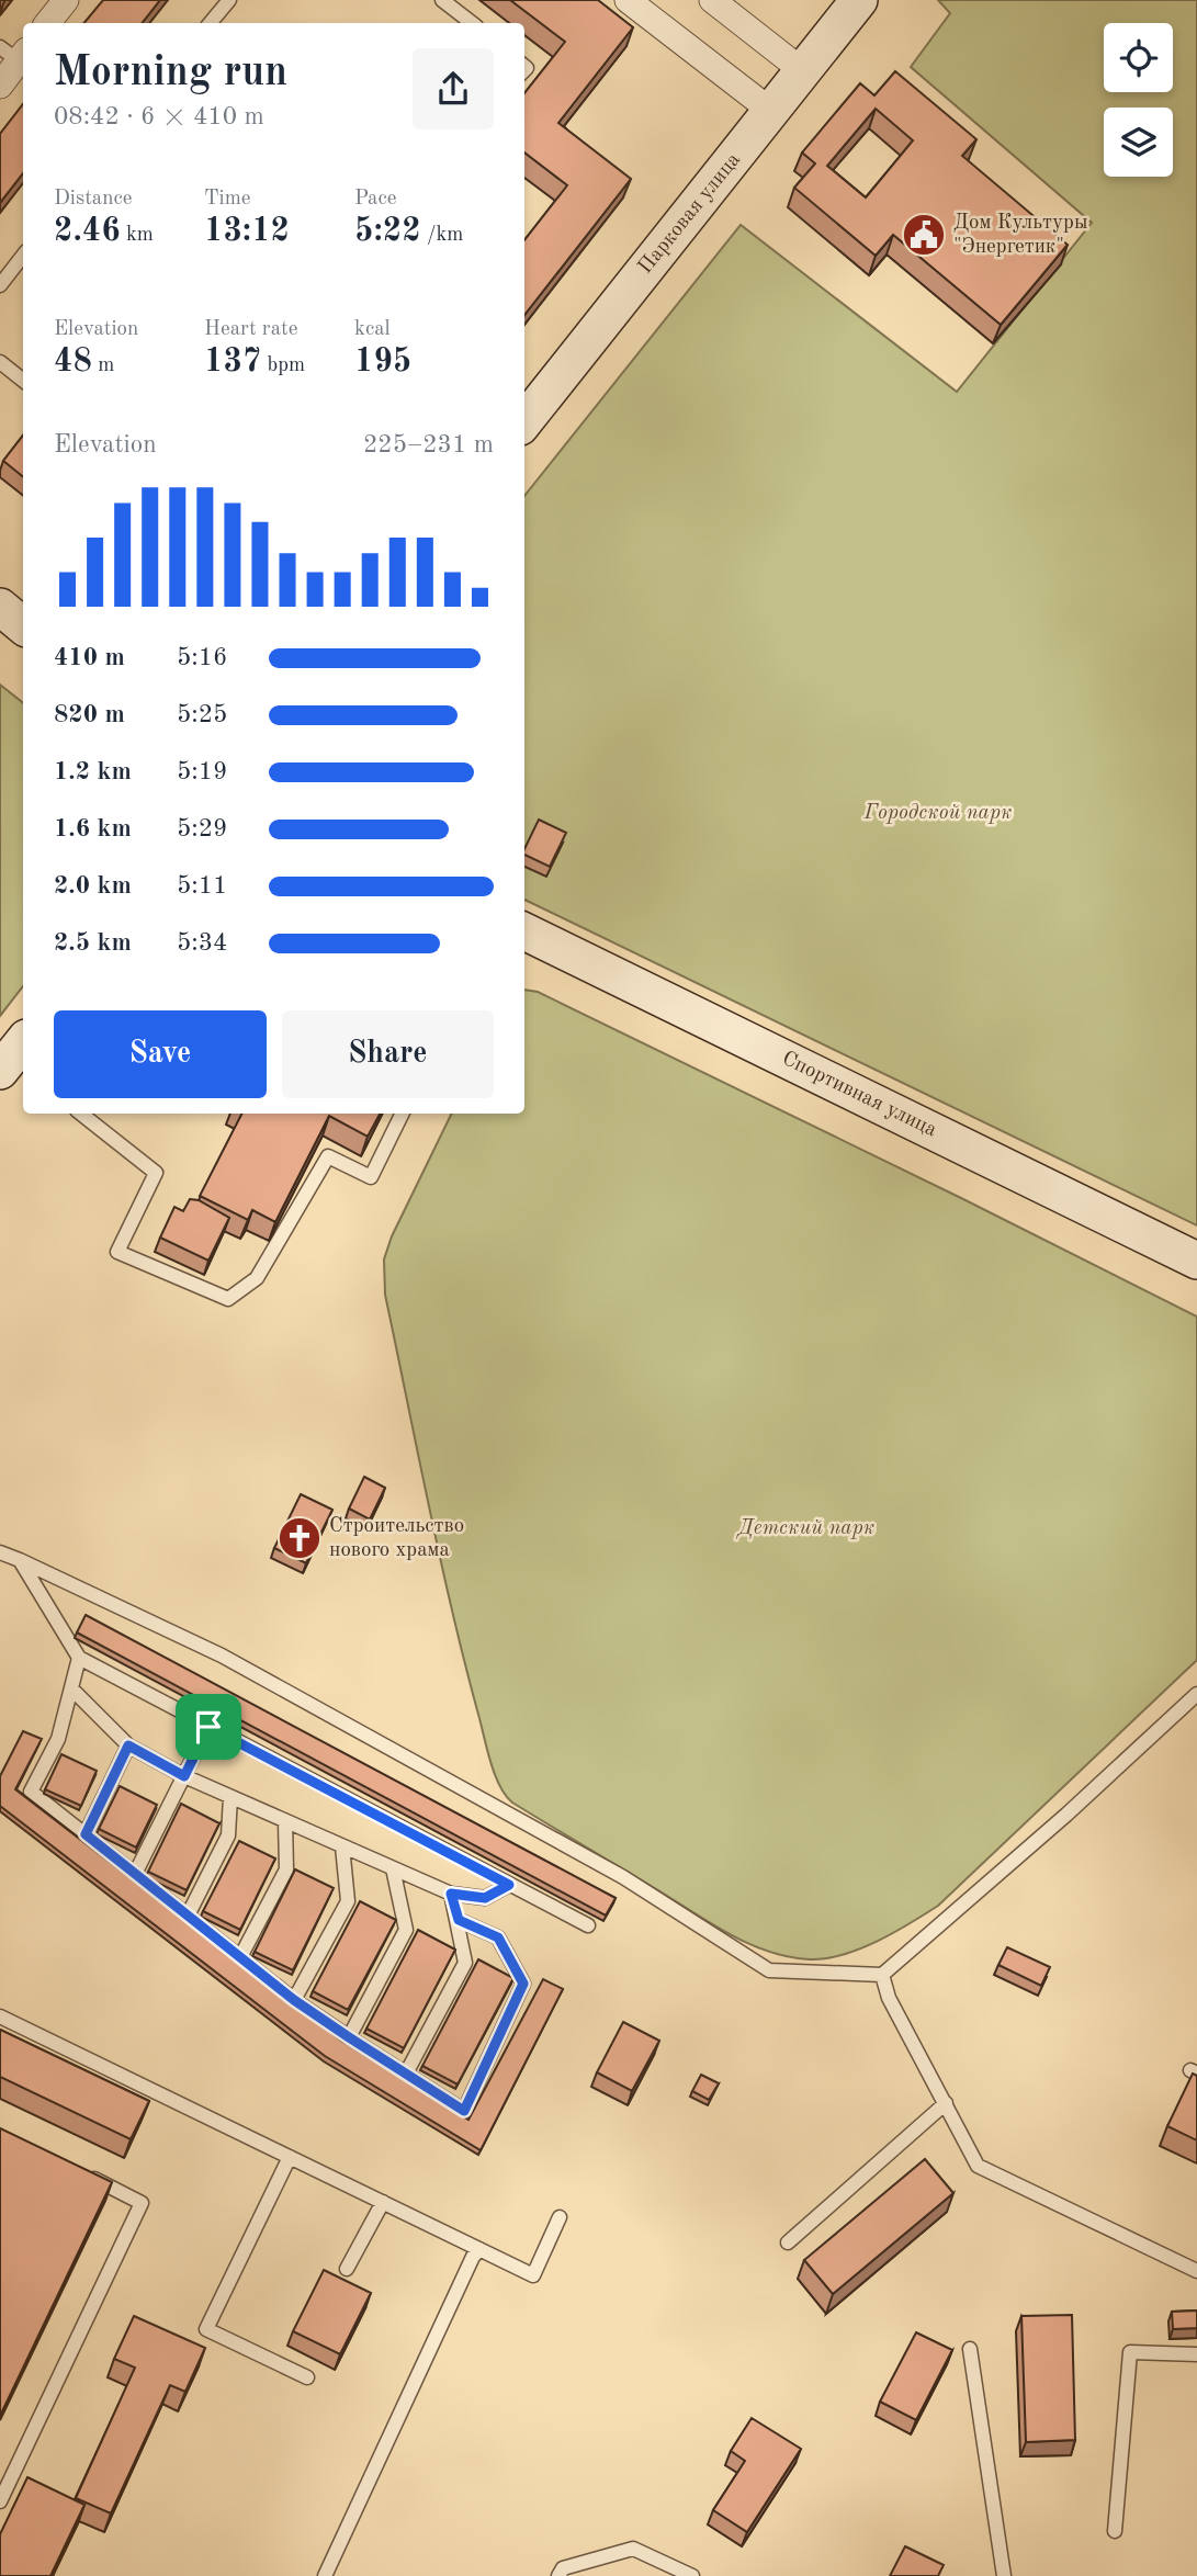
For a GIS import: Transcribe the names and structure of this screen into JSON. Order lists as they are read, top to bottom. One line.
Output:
{"streets":{"street":["Парковая улица","Спортивная улица"]},"parks":["Городской парк","Детский парк"],"places":{"public building":["Дом Культуры \"Энергетик\""],"church":["Строительство нового храма"]},"page":{"heading":["Morning run","08:42 · 6 × 410 m"],"stats":[["Distance","2.46 km"],["Time","13:12"],["Pace","5:22 /km"],["Elevation","48 m"],["Heart rate","137 bpm"],["kcal","195"]],"chart":["Elevation","225–231 m"],"list":[{"name":"410 m","note":"5:16"},{"name":"820 m","note":"5:25"},{"name":"1.2 km","note":"5:19"},{"name":"1.6 km","note":"5:29"},{"name":"2.0 km","note":"5:11"},{"name":"2.5 km","note":"5:34"}],"buttons":["Save","Share"]}}
